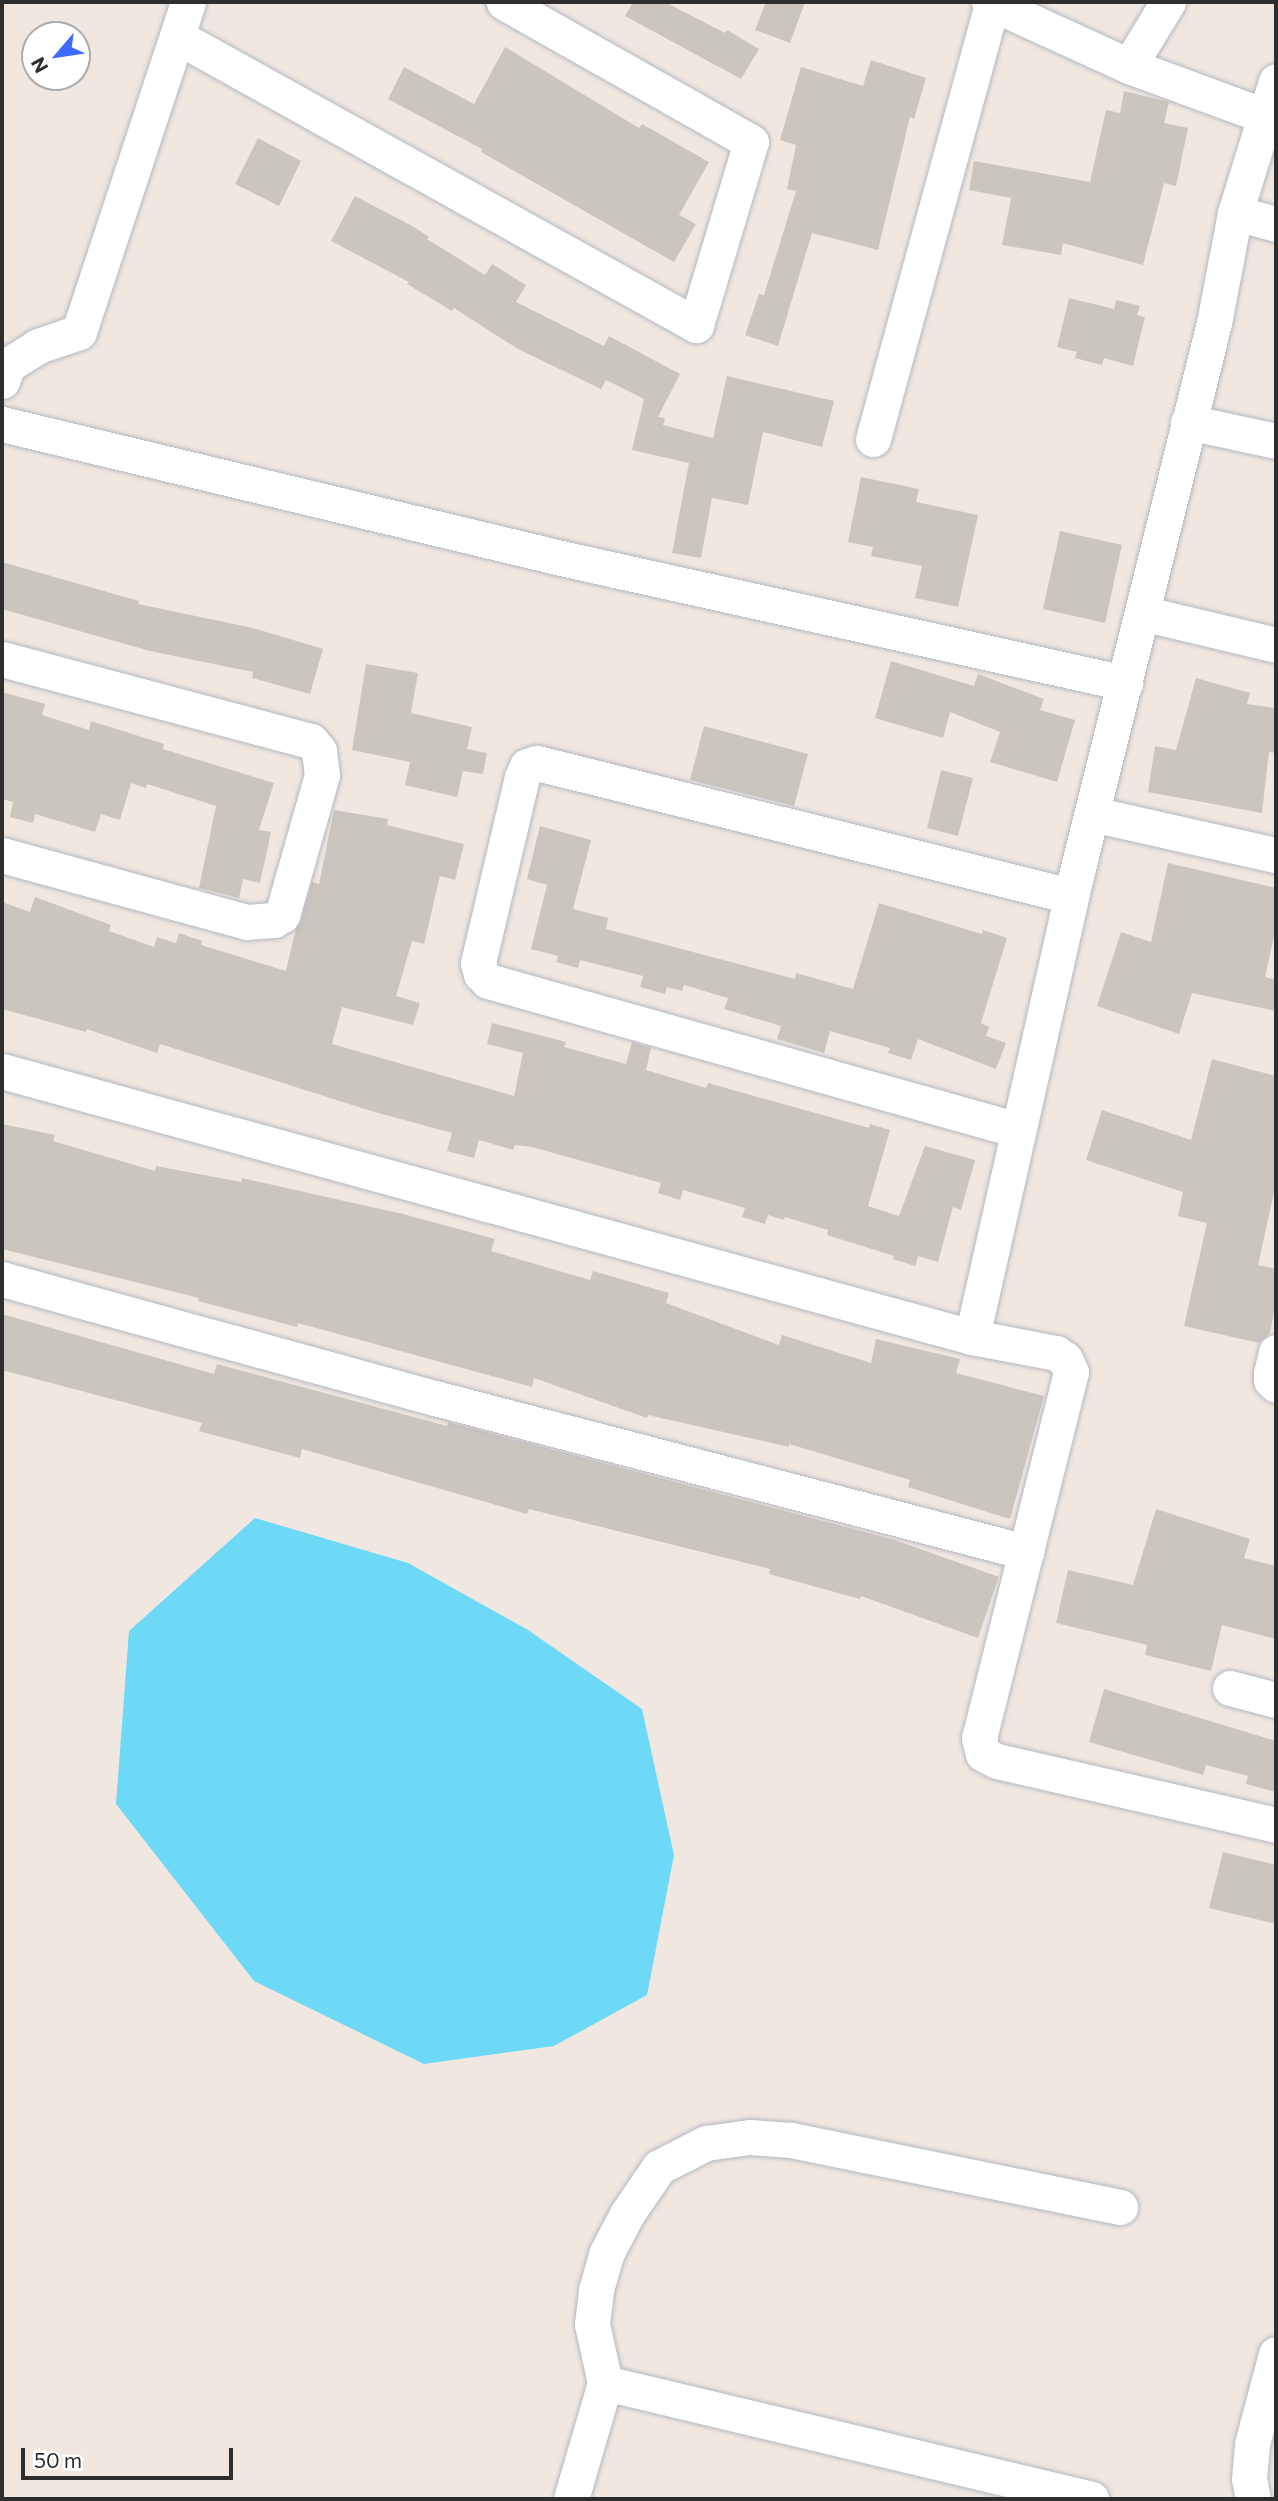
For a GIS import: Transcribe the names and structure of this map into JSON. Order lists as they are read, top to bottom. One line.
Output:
{"scale_bar":"50 m","north":"bottom left"}
